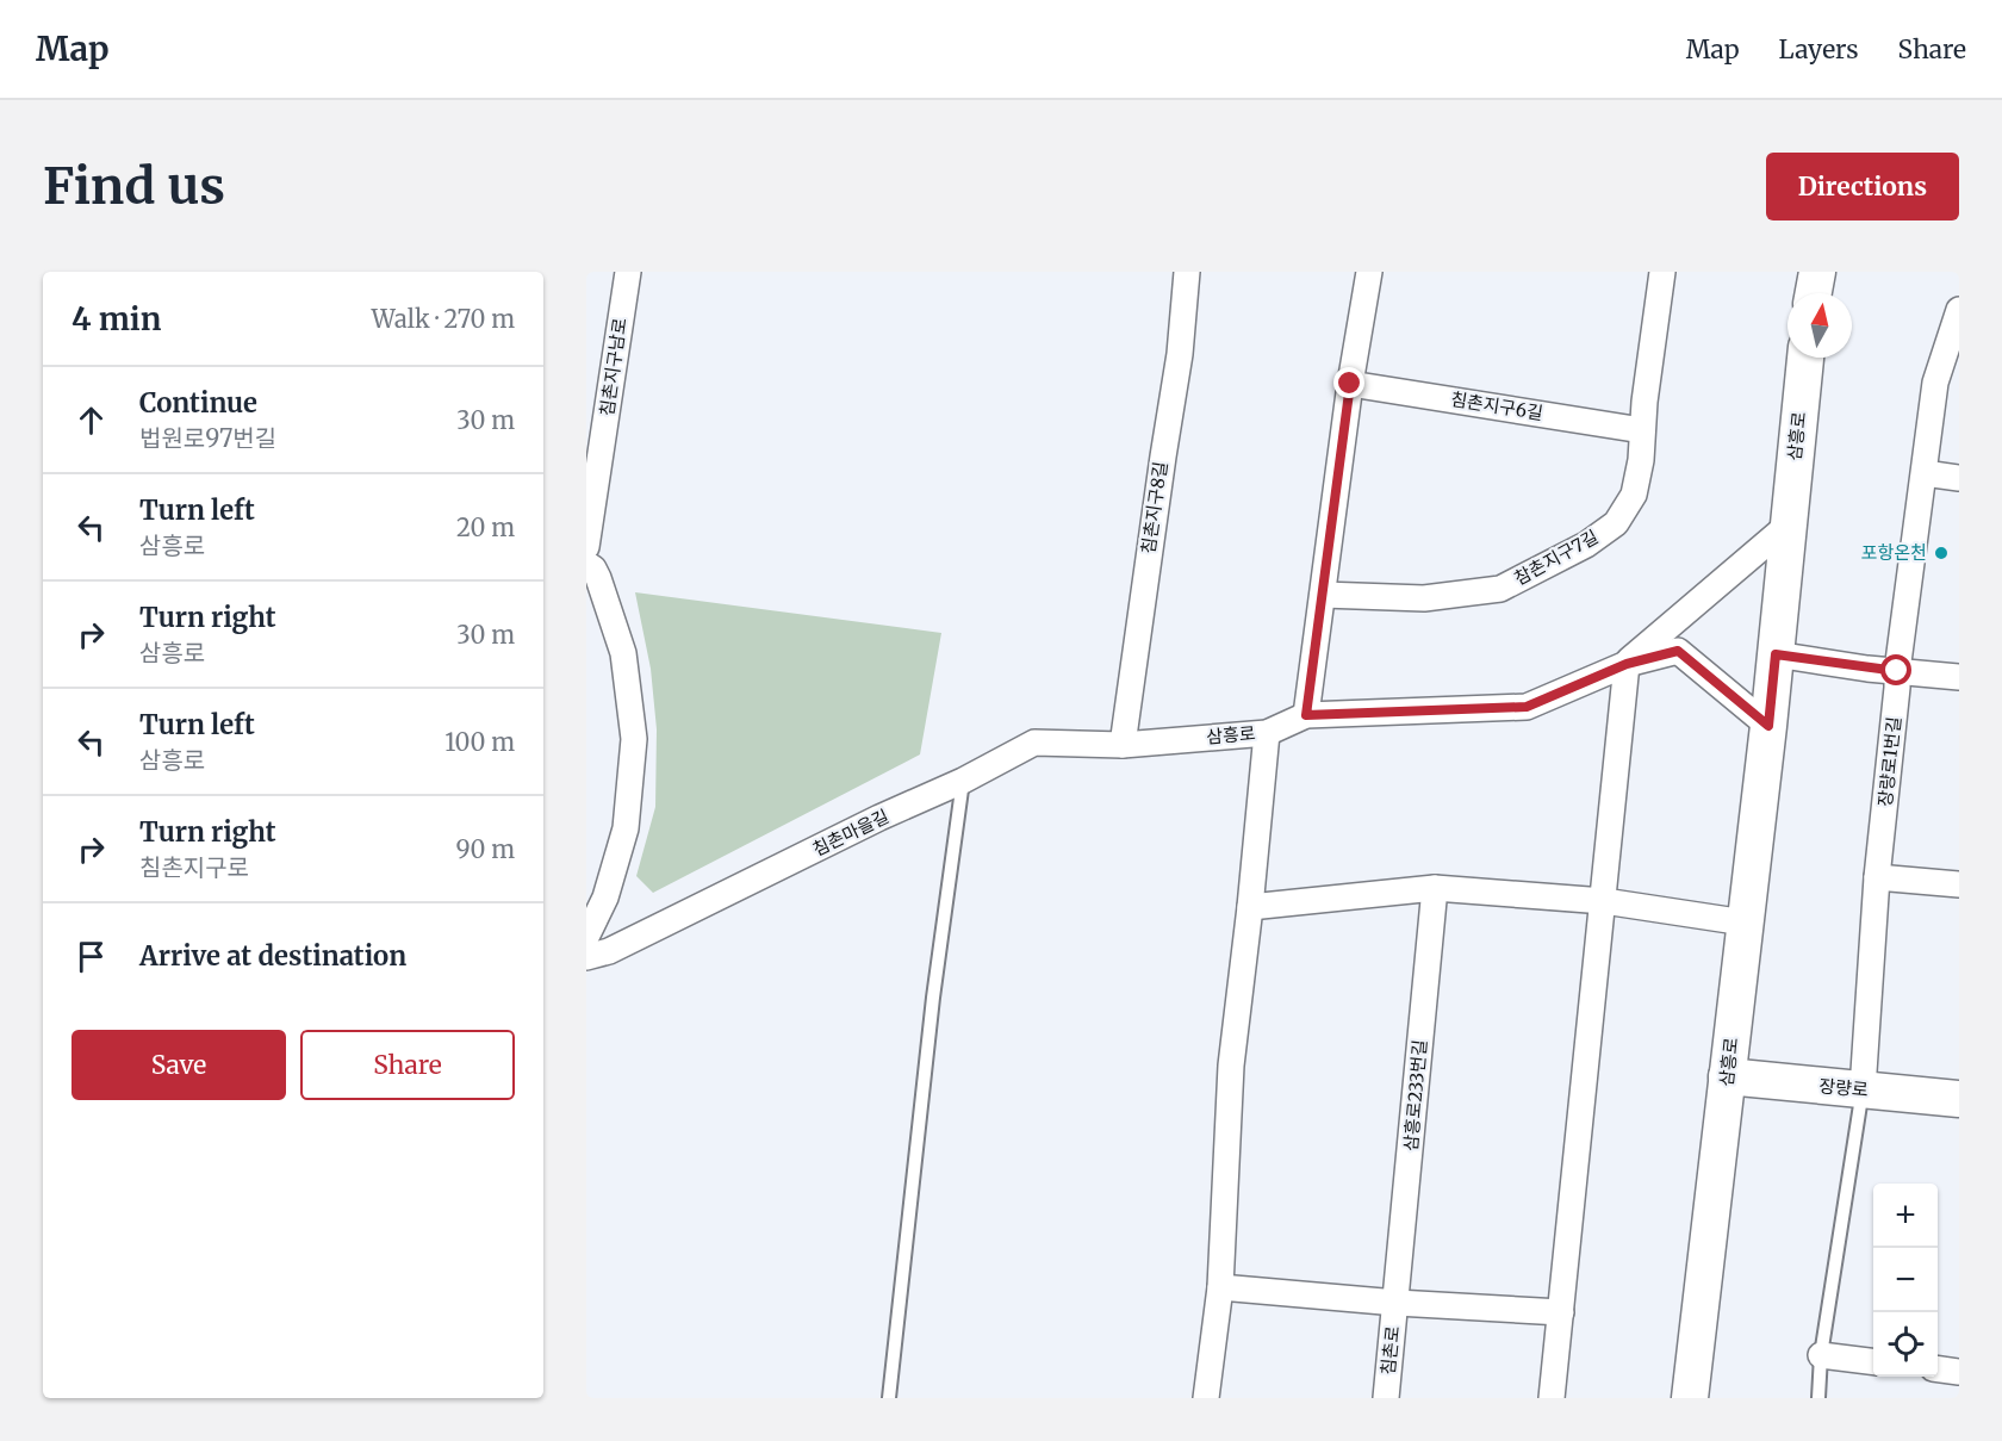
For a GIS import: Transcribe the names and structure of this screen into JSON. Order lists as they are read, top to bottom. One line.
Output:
{"streets":{"main road":["삼흥로","장량로"],"street":["침촌지구남로","침촌지구6길","침촌지구8길","참촌지구7길","장량로1번길","침촌마을길","삼흥로233번길","침촌로"]},"crossings":[["침촌지구6길","참촌지구7길"],["삼흥로","침촌지구8길"],["삼흥로","침촌마을길"],["삼흥로","장량로"],["침촌지구8길","침촌마을길"],["장량로1번길","장량로"],["삼흥로233번길","침촌로"]],"places":["포항온천"],"north":"top","page":{"header":"Map","nav":["Map","Layers","Share"],"buttons":["Directions",["Save","Share"]],"title":"Find us","heading":["4 min","Walk · 270 m"],"list":[["Continue","법원로97번길","30 m"],["Turn left","삼흥로","20 m"],["Turn right","삼흥로","30 m"],["Turn left","삼흥로","100 m"],["Turn right","침촌지구로","90 m"],"Arrive at destination"],"map_buttons":["+","−"]}}
